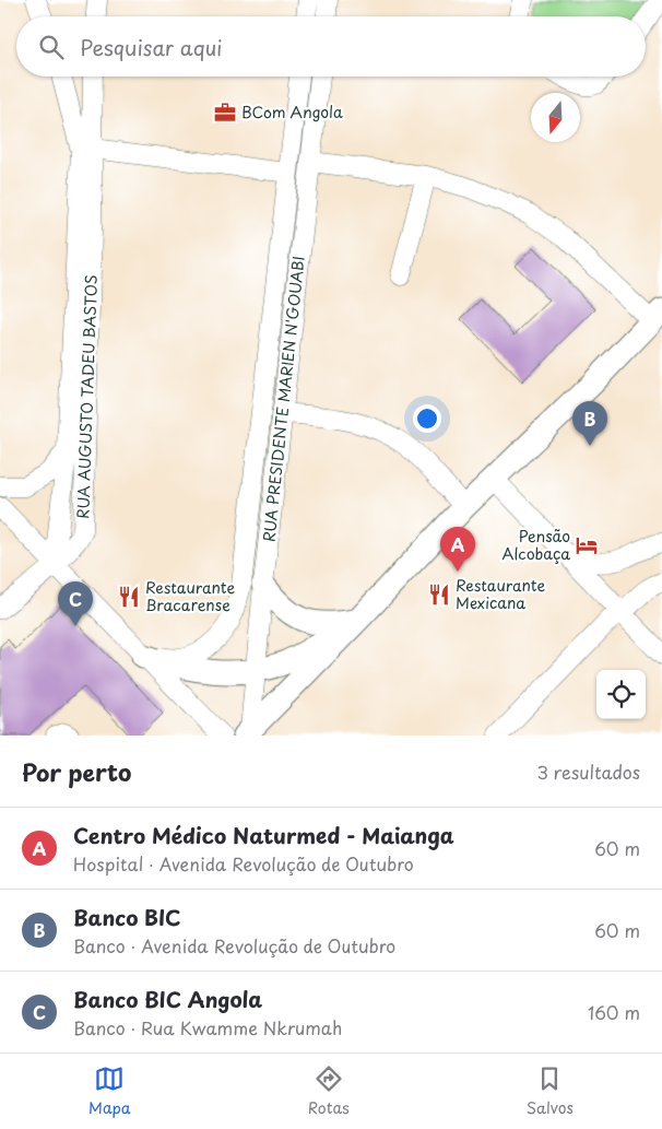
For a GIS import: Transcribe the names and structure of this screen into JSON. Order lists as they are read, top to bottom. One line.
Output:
{"streets":{"street":["RUA AUGUSTO TADEU BASTOS","RUA PRESIDENTE MARIEN N'GOUABI"]},"places":{"office":["BCom Angola"],"hotel":["Pensão Alcobaça"],"restaurant":["Restaurante Mexicana","Restaurante Bracarense"]},"north":"bottom","page":{"search":"Pesquisar aqui","pins":["B","A","C"],"heading":["Por perto","3 resultados"],"list":[{"mark":"A","name":"Centro Médico Naturmed - Maianga","note":"Hospital · Avenida Revolução de Outubro","value":"60 m"},{"mark":"B","name":"Banco BIC","note":"Banco · Avenida Revolução de Outubro","value":"60 m"},{"mark":"C","name":"Banco BIC Angola","note":"Banco · Rua Kwamme Nkrumah","value":"160 m"}],"nav":["Mapa","Rotas","Salvos"]}}
